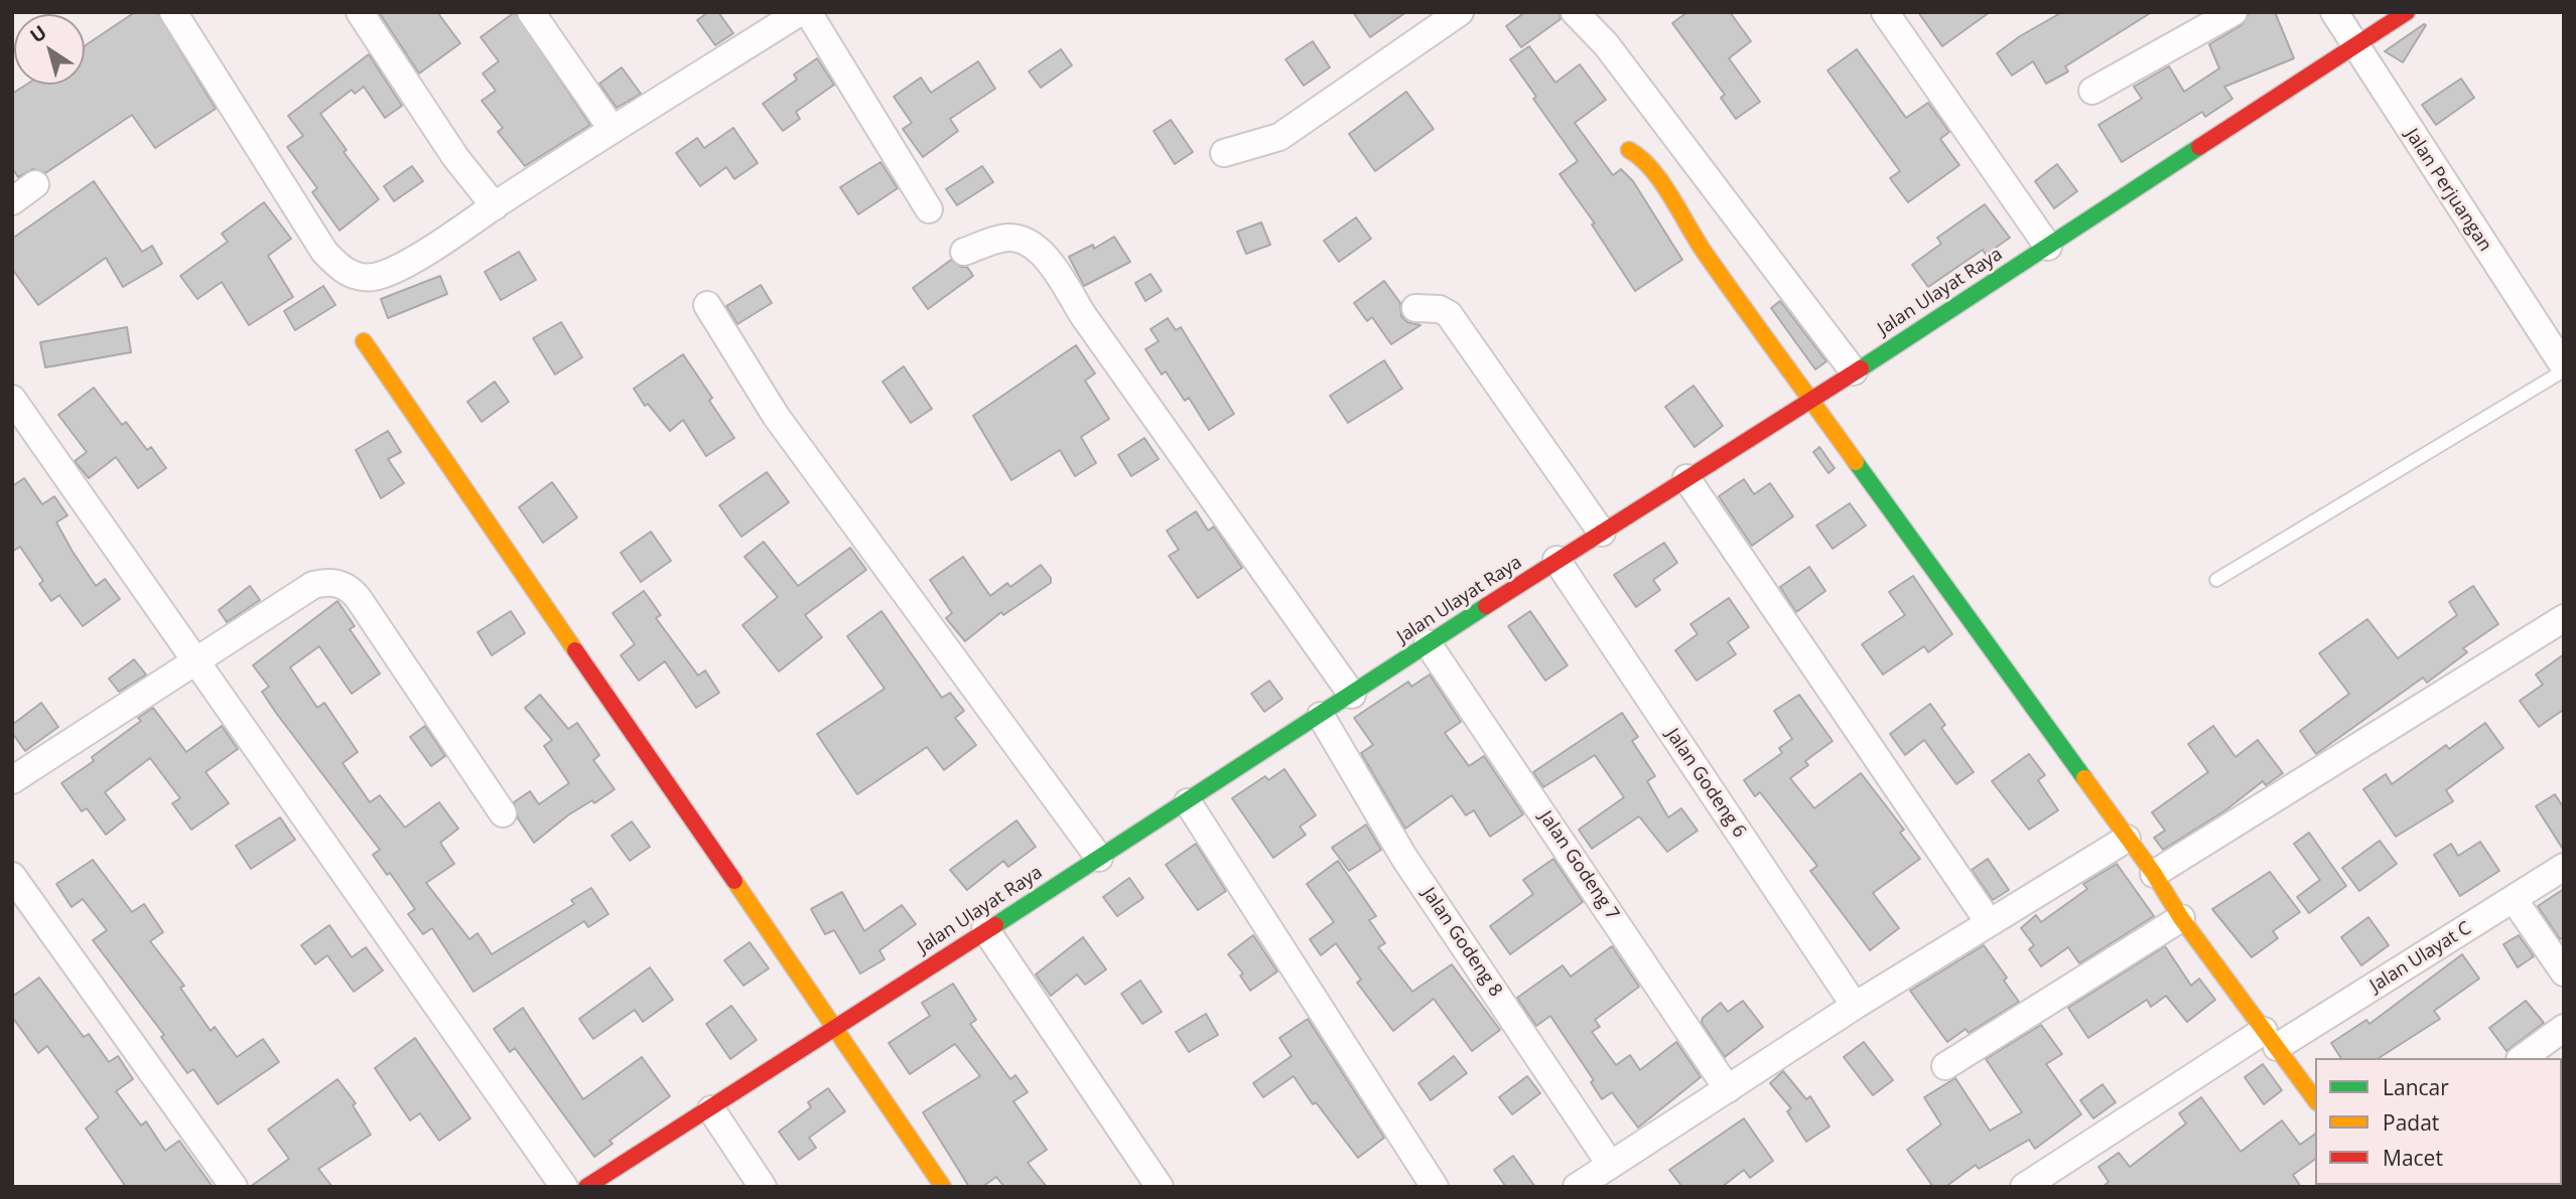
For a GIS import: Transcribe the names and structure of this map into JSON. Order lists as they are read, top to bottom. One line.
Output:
{"streets":{"street":["Jalan Perjuangan","Jalan Ulayat Raya","Jalan Godeng 6","Jalan Godeng 7","Jalan Godeng 8","Jalan Ulayat C"]},"crossings":[["Jalan Perjuangan","Jalan Ulayat Raya"],["Jalan Ulayat Raya","Jalan Godeng 6"],["Jalan Ulayat Raya","Jalan Godeng 7"],["Jalan Ulayat Raya","Jalan Godeng 8"]],"legend":["Lancar","Padat","Macet"],"north":"top left"}
